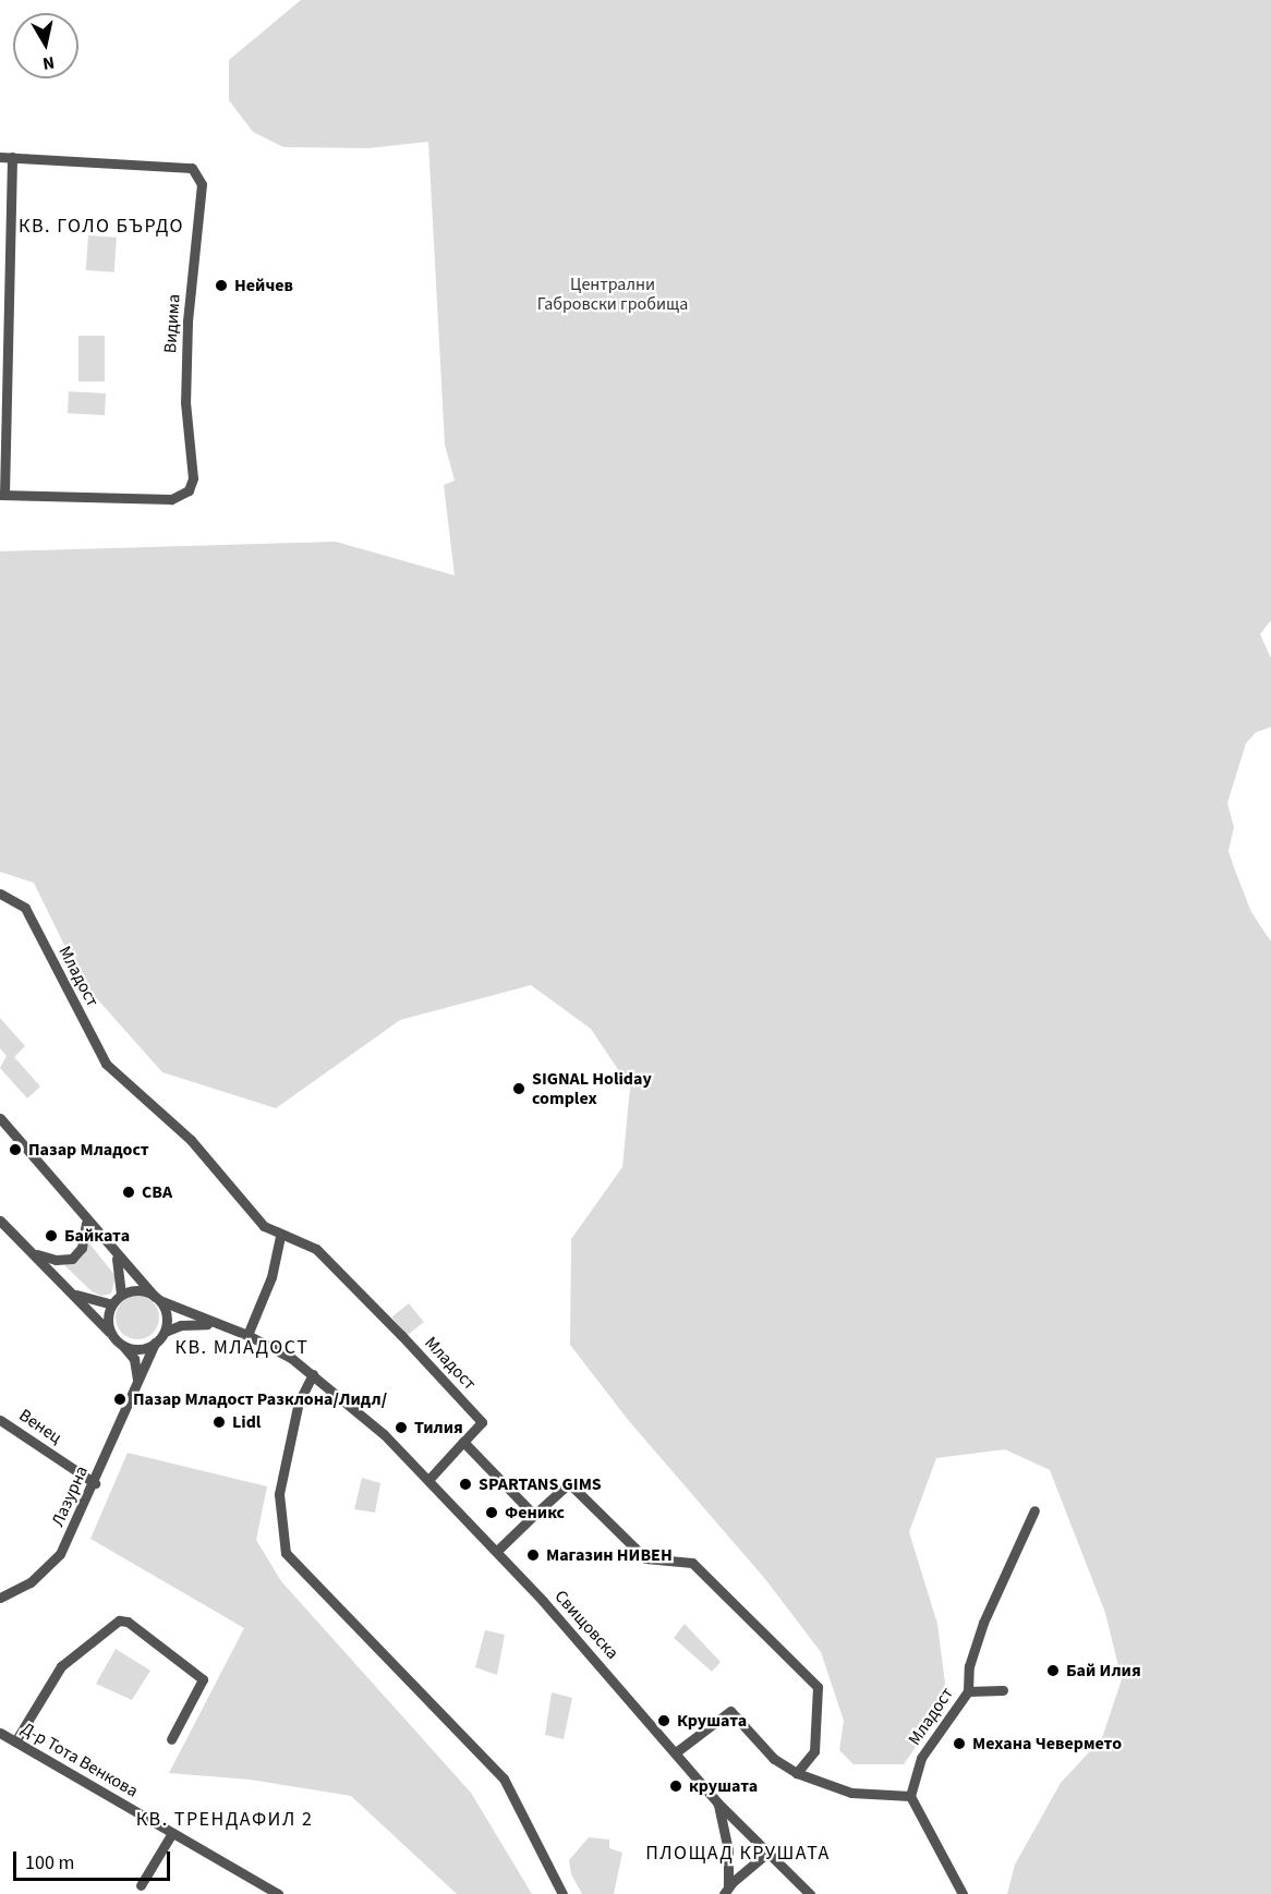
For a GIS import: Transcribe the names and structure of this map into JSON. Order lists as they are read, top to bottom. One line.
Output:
{"streets":{"street":["Видима","Младост","Венец","Лазурна","Свищовска","Д-р Тота Венкова"]},"crossings":[["Венец","Лазурна"],["Лазурна","Свищовска"]],"districts":["КВ. ГОЛО БЪРДО","КВ. МЛАДОСТ","КВ. ТРЕНДАФИЛ 2","ПЛОЩАД КРУШАТА"],"parks":["Централни Габровски гробища"],"places":["Нейчев","SIGNAL Holiday complex","Пазар Младост","CBA","Байката","Пазар Младост Разклона/Лидл/","Lidl","Тилия","SPARTANS GIMS","Феникс","Магазин НИВЕН","Бай Илия","Крушата","Механа Чевермето","крушата"],"scale_bar":"100 m","north":"bottom"}
